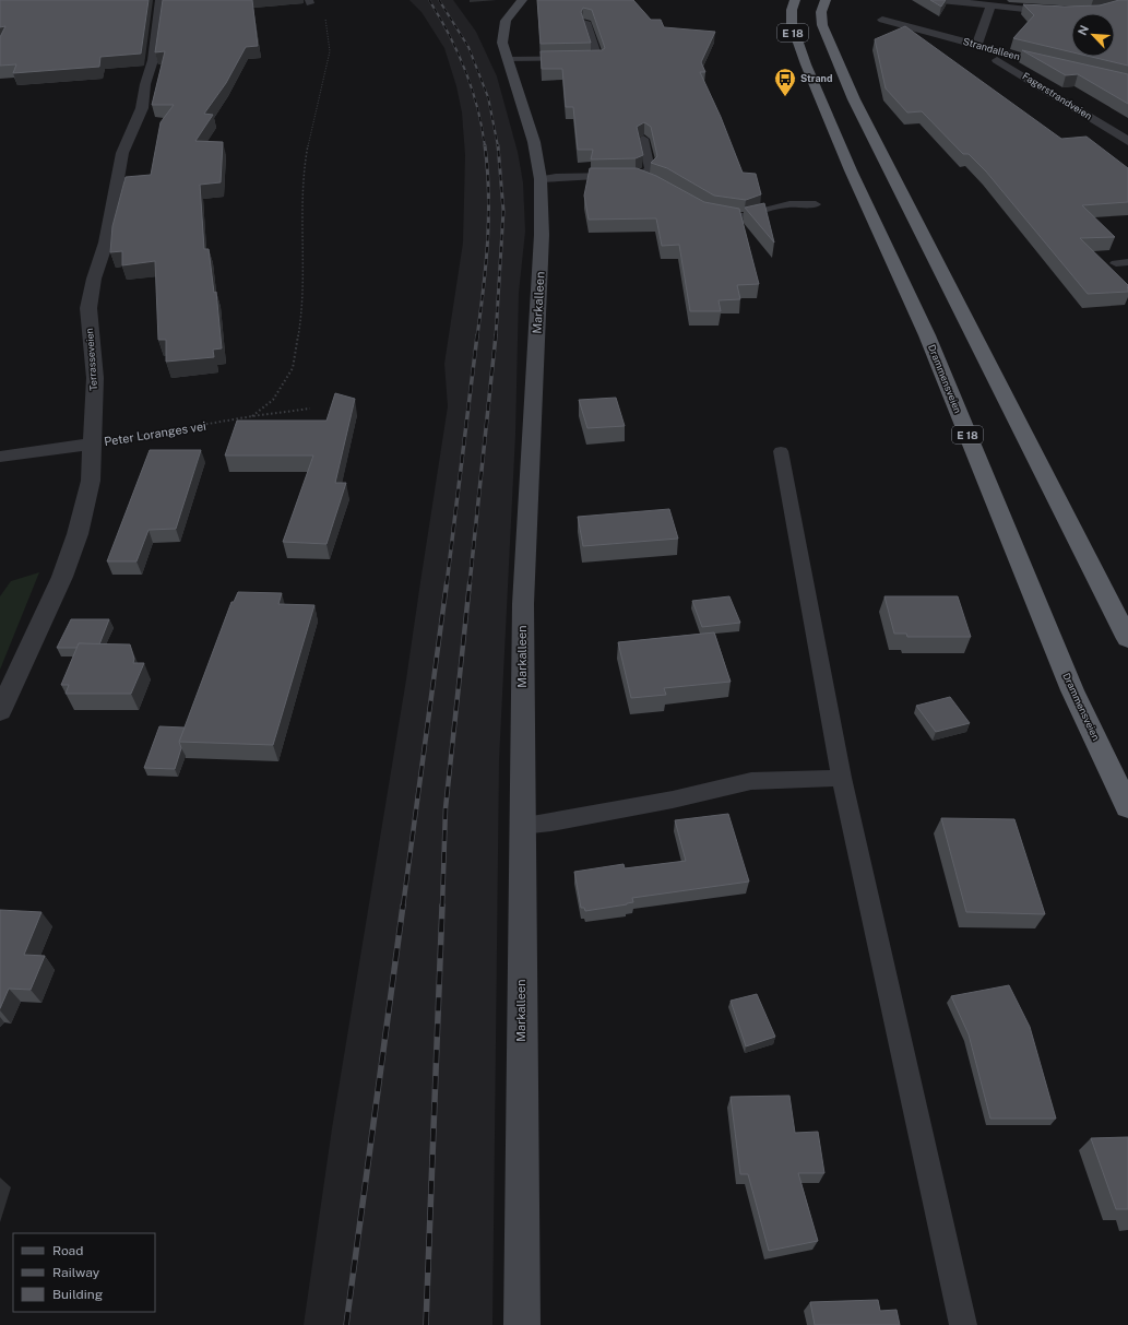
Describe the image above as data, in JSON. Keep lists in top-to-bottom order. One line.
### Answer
{"streets":{"highway":["E 18","Drammensveien"],"main road":["Markalleen"],"street":["Strandalleen","Fagerstrandveien","Terrasseveien","Peter Loranges vei"]},"crossings":[["Strandalleen","Fagerstrandveien"],["Terrasseveien","Peter Loranges vei"]],"places":{"bus stop":["Strand"]},"legend":["Road","Railway","Building"],"north":"top left"}
